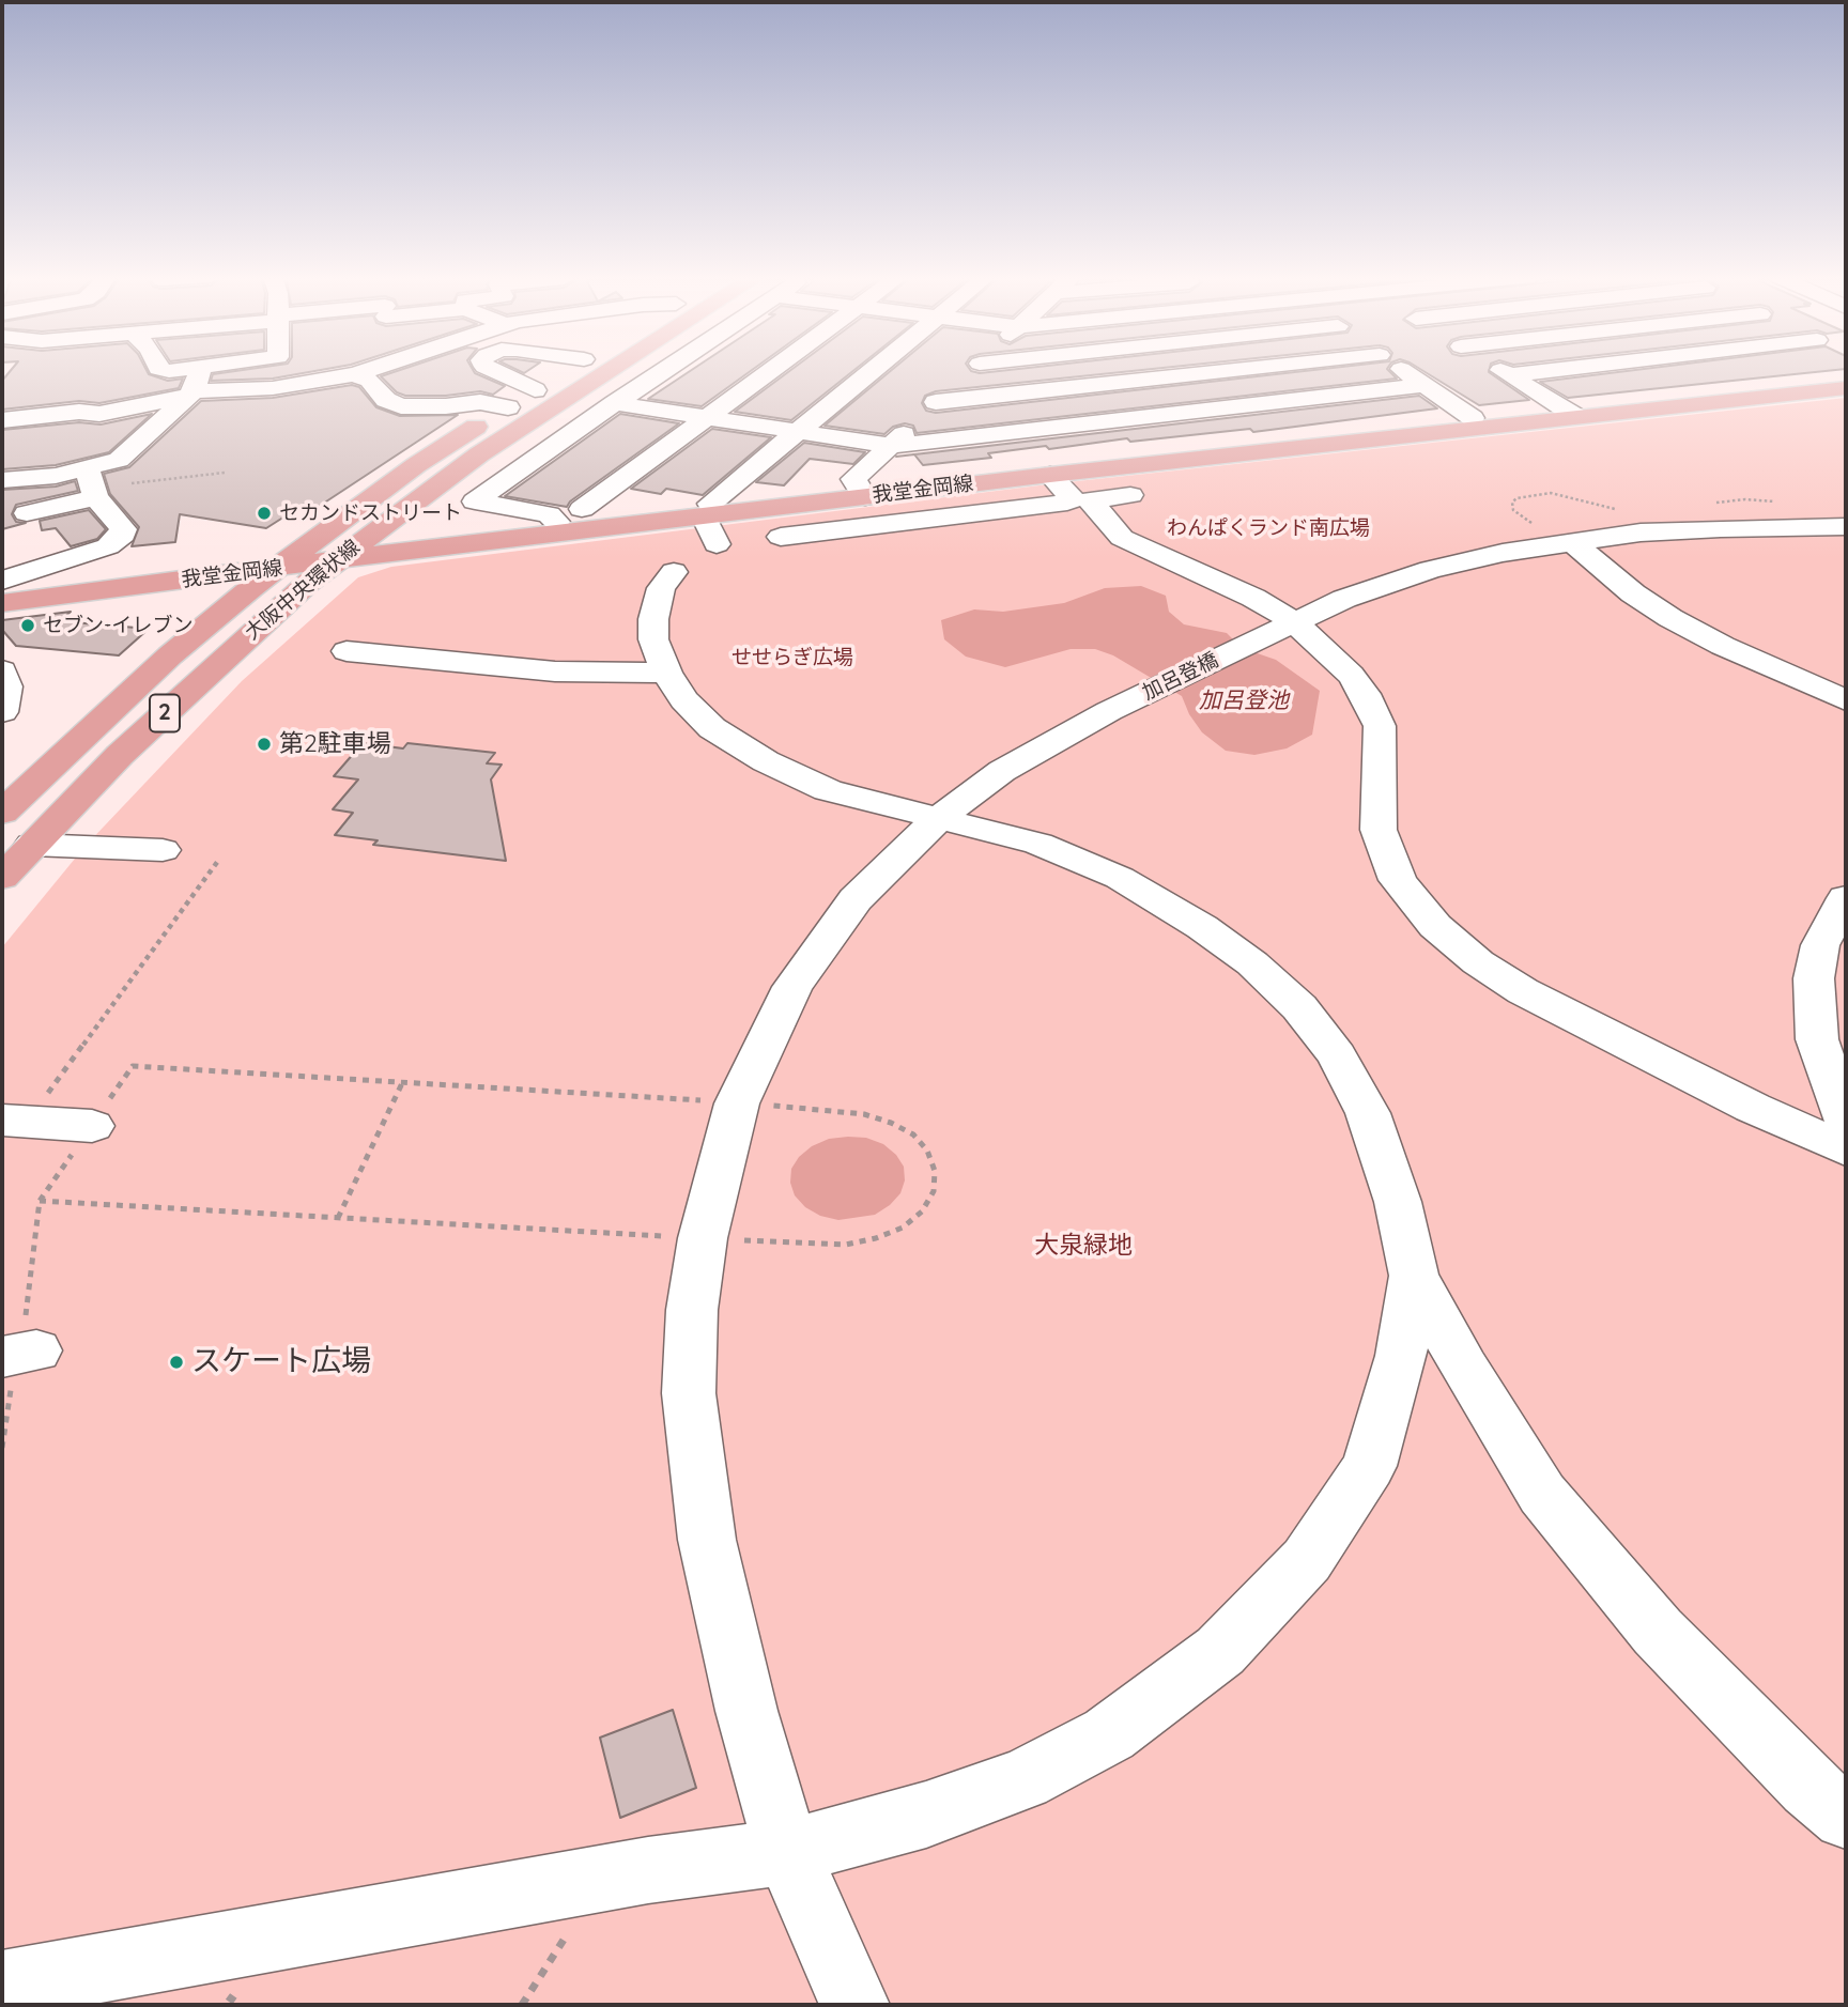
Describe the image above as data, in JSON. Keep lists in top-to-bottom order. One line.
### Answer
{"streets":{"main road":["我堂金岡線","大阪中央環状線","2"],"street":["加呂登橋"]},"crossings":[["我堂金岡線","大阪中央環状線"]],"water":["加呂登池"],"parks":["わんぱくランド南広場","せせらぎ広場","大泉緑地"],"places":["セカンドストリート","セブン-イレブン","第2駐車場","スケート広場"]}
